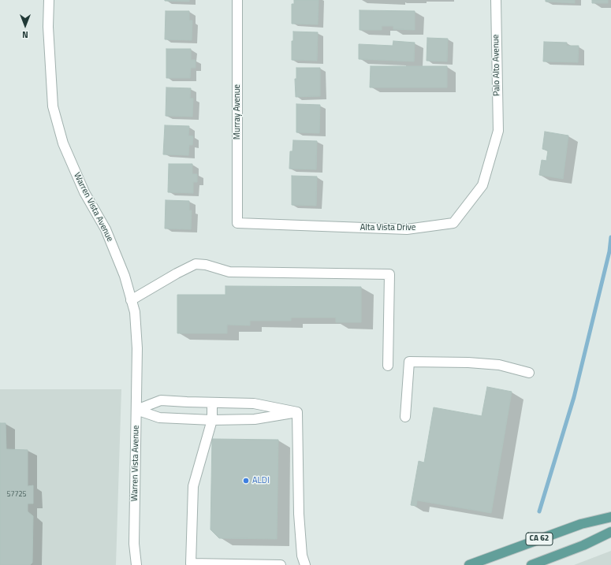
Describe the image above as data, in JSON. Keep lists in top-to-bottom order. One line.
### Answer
{"streets":{"main road":["CA 62"],"street":["Palo Alto Avenue","Murray Avenue","Warren Vista Avenue","Alta Vista Drive"]},"crossings":[["Palo Alto Avenue","Alta Vista Drive"],["Murray Avenue","Alta Vista Drive"]],"places":["ALDI"],"house_numbers":["57725"],"north":"bottom"}
